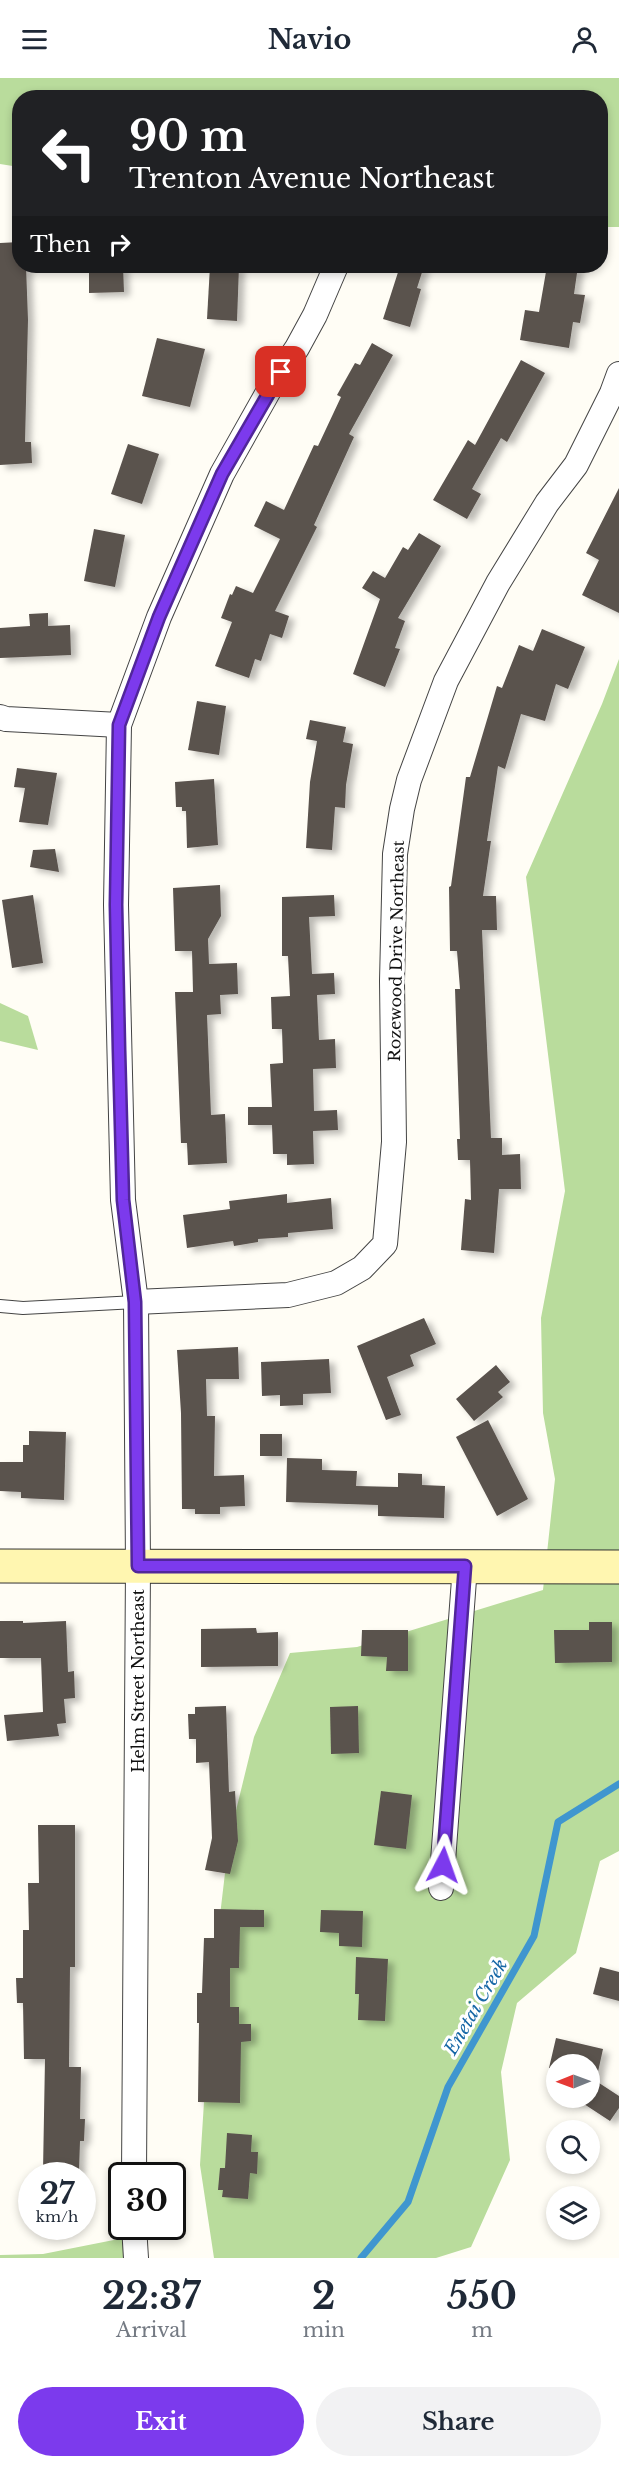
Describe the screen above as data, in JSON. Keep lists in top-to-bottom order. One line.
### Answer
{"streets":{"street":["Rozewood Drive Northeast","Helm Street Northeast"]},"crossings":[["Rozewood Drive Northeast","Helm Street Northeast"]],"water":["Enetai Creek"],"north":"left","page":{"header":"Navio","turn":["90 m","Trenton Avenue Northeast"],"then":"Then","speed":"27 km/h","limit":"30","eta":["22:37","Arrival","2","min","550","m"],"buttons":["Exit","Share"]}}
